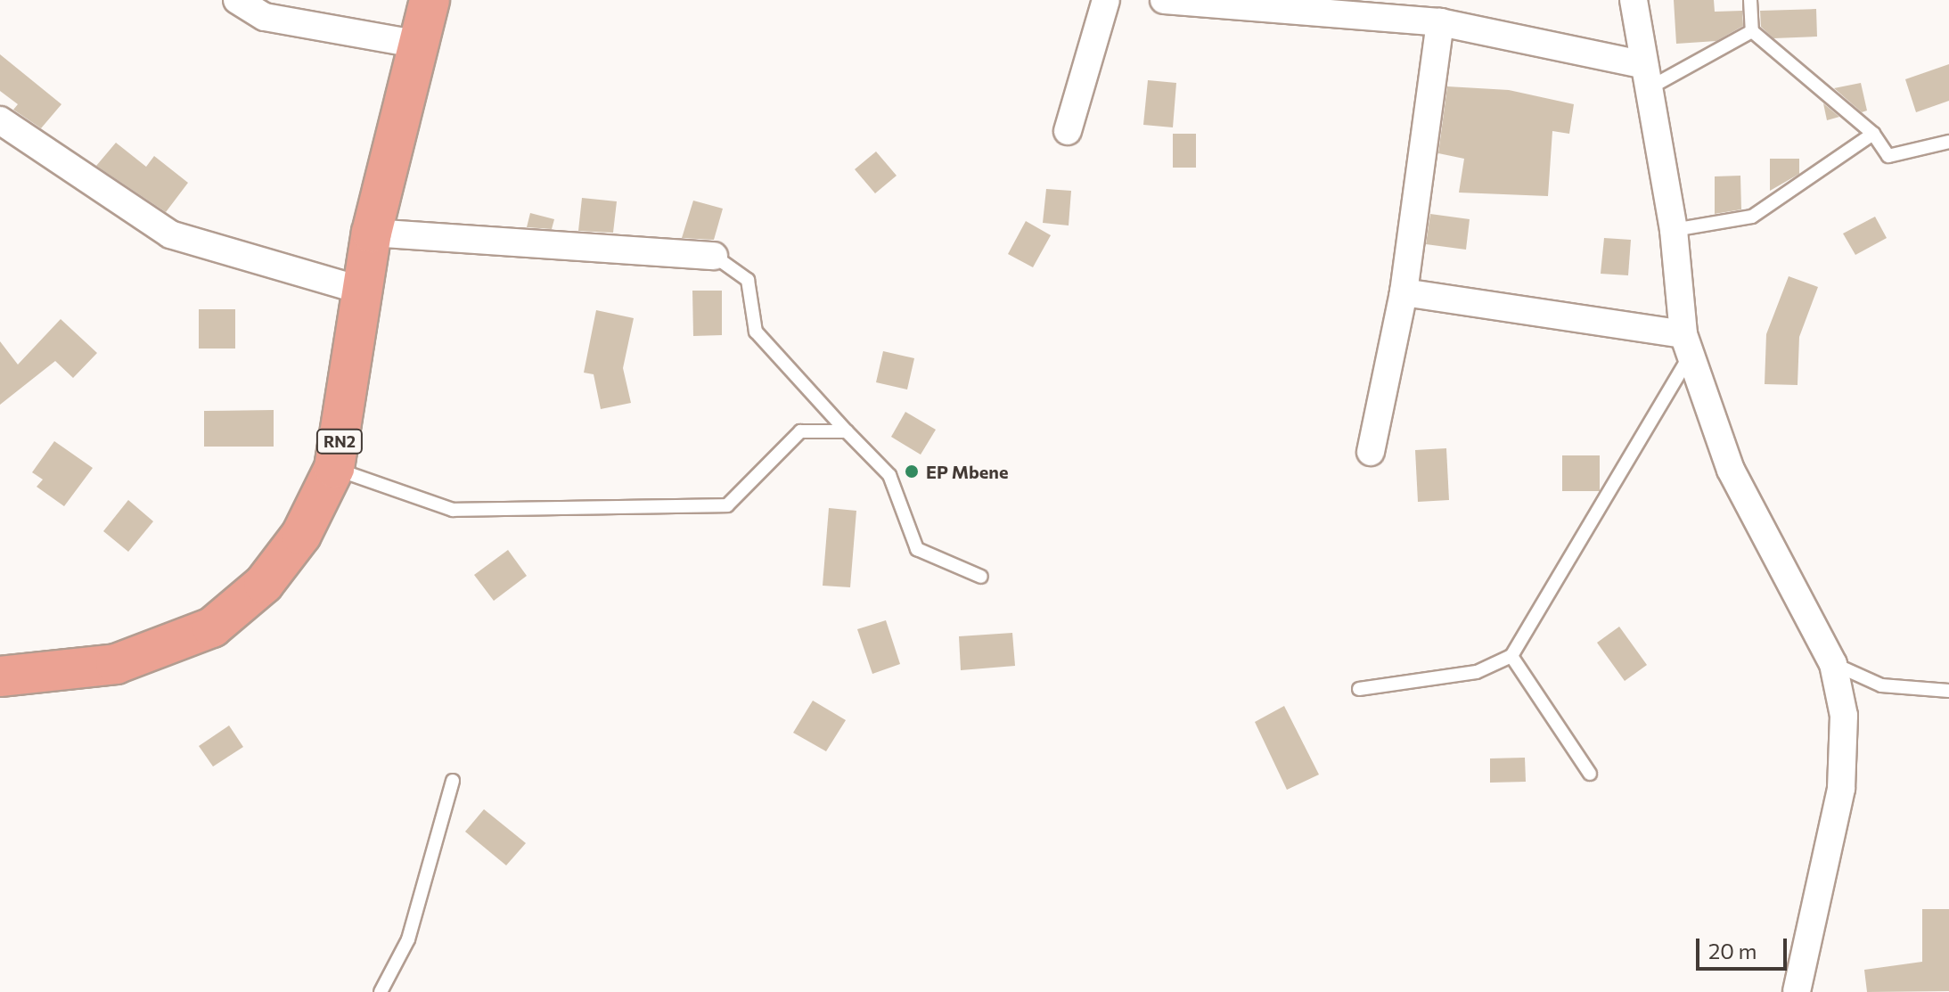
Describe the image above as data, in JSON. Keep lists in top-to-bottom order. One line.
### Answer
{"streets":{"highway":["RN2"]},"places":["EP Mbene"],"scale_bar":"20 m"}
